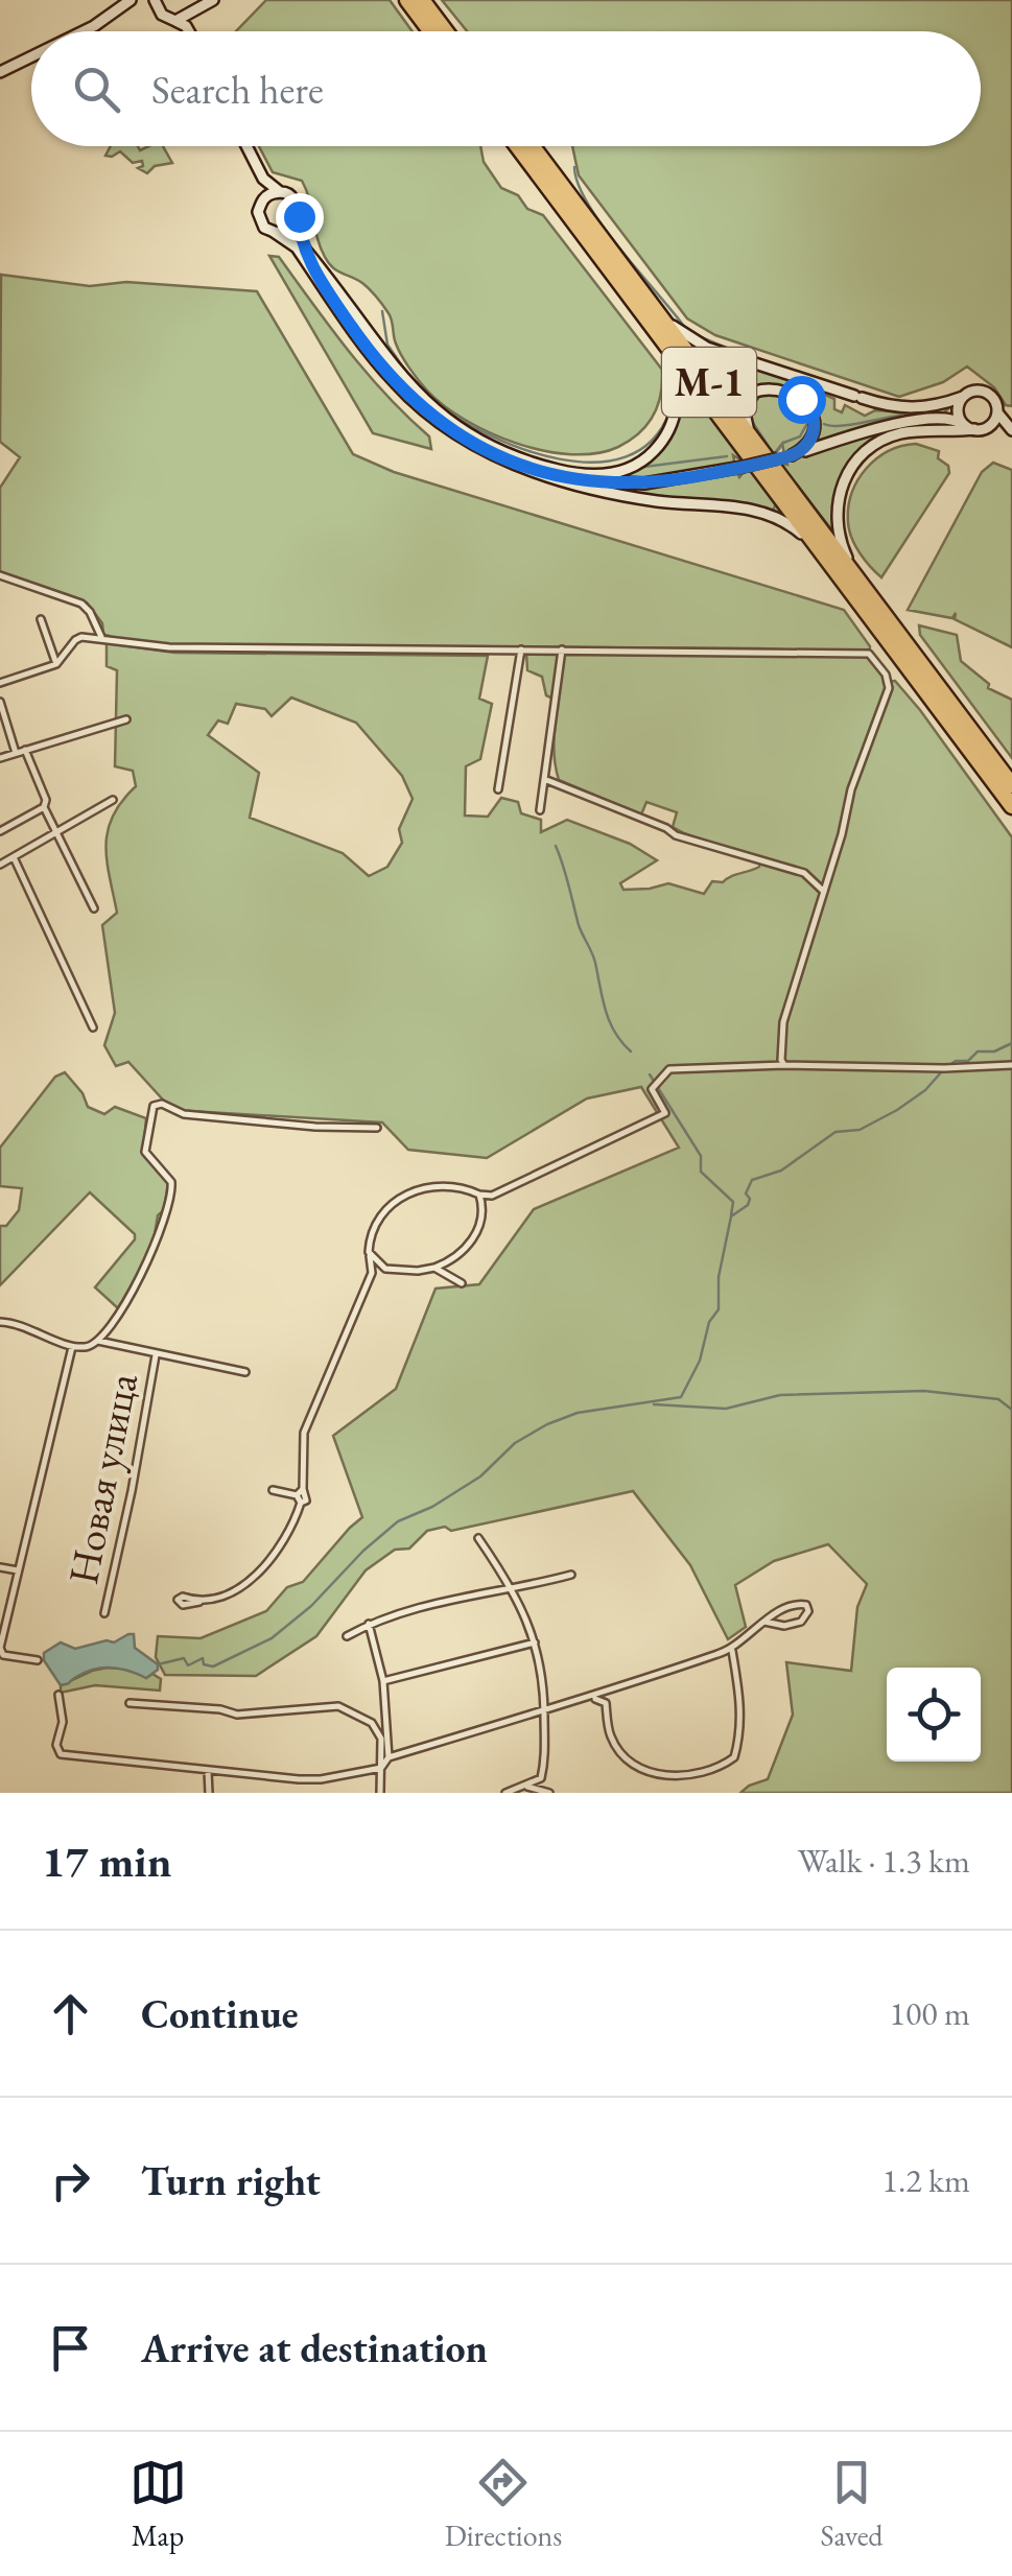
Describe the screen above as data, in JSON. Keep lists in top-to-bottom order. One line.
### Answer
{"streets":{"highway":["М-1"],"street":["Новая улица"]},"page":{"search":"Search here","heading":["17 min","Walk · 1.3 km"],"list":[["Continue","100 m"],["Turn right","1.2 km"],"Arrive at destination"],"nav":["Map","Directions","Saved"]}}
